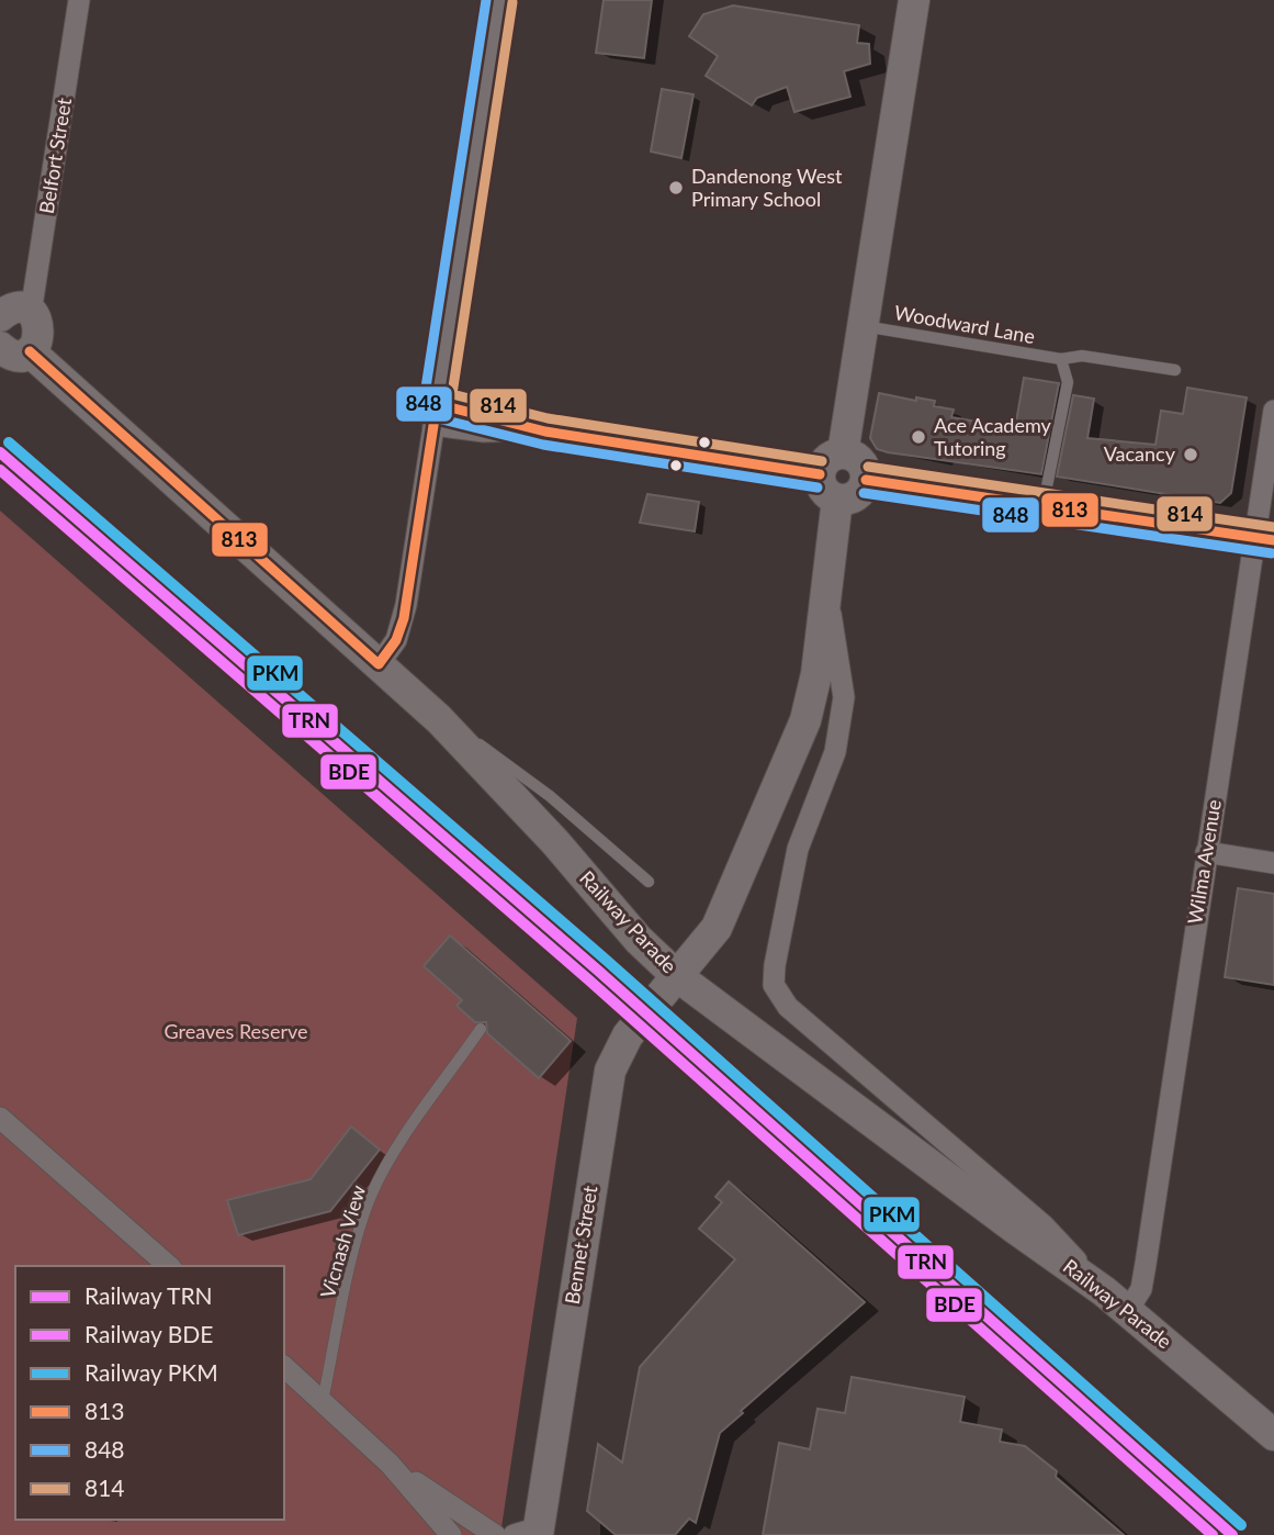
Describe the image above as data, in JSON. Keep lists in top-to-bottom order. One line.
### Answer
{"streets":{"main road":["Railway Parade","Bennet Street"],"street":["Belfort Street","Wilma Avenue"],"lane":["Woodward Lane","Vicnash View"]},"crossings":[["Wilma Avenue","Railway Parade"],["Railway Parade","Bennet Street"]],"parks":["Greaves Reserve"],"places":["Dandenong West Primary School","Ace Academy Tutoring","Vacancy"],"lines":["transit line 848","transit line 814","transit line 813","rail line PKM","rail line TRN","rail line BDE"],"legend":["Railway TRN","Railway BDE","Railway PKM","813","848","814"]}
